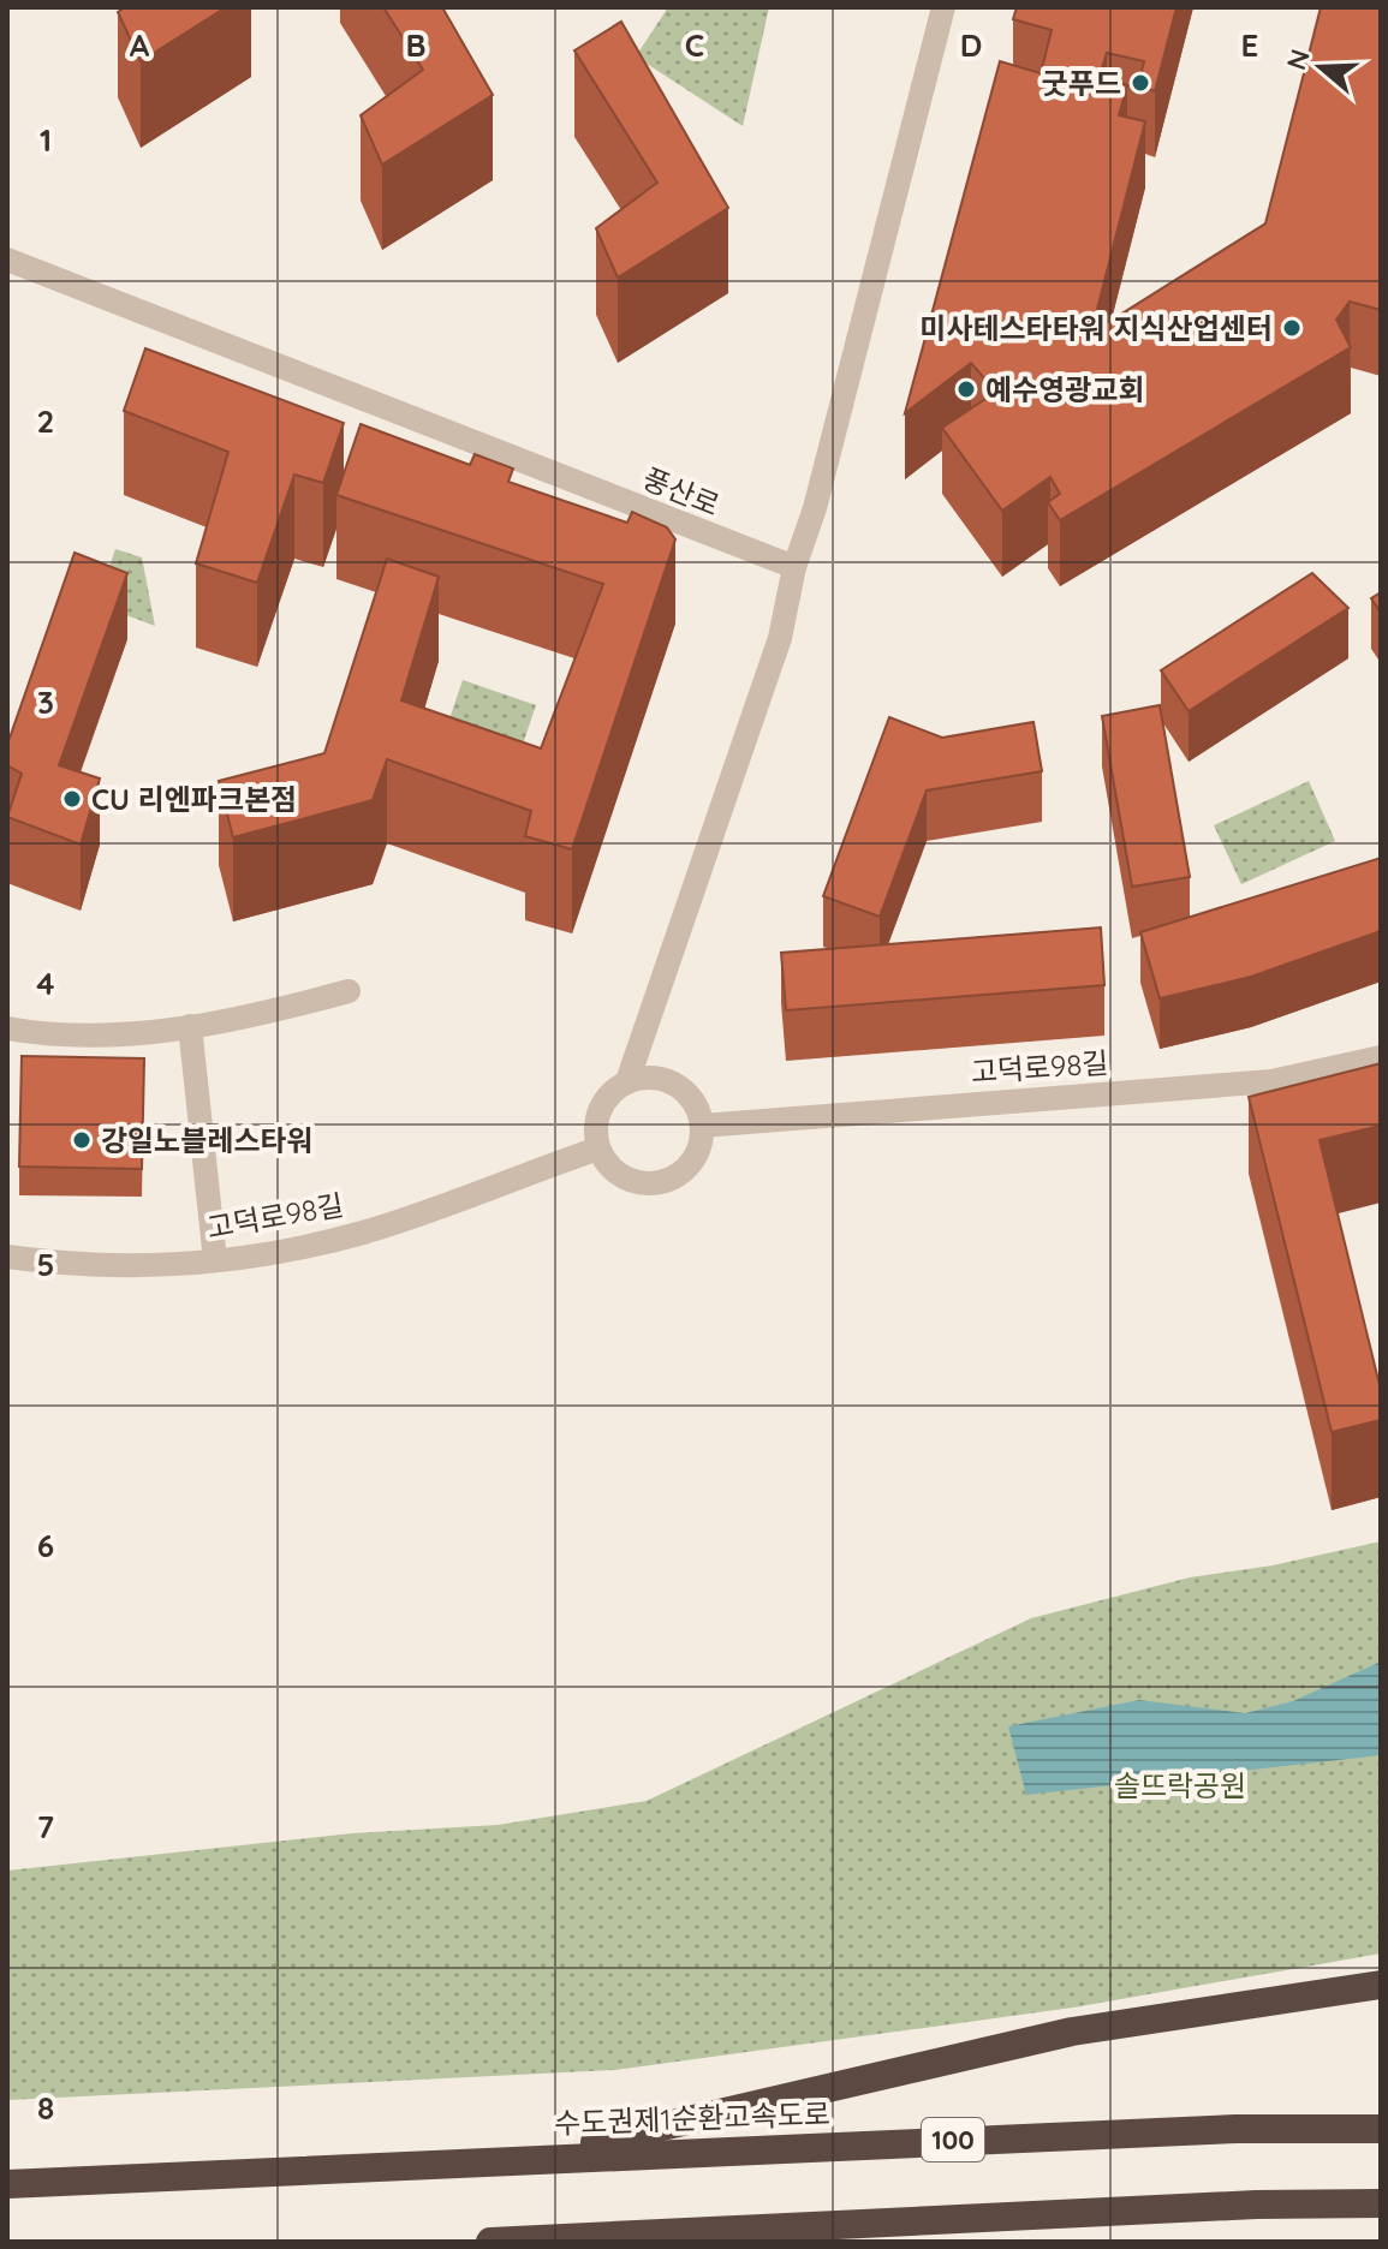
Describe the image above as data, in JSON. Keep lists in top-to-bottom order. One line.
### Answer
{"streets":{"highway":["수도권제1순환고속도로","100"],"street":["풍산로","고덕로98길"]},"parks":["솔뜨락공원"],"places":["굿푸드","미사테스타타워 지식산업센터","예수영광교회","CU 리엔파크본점","강일노블레스타워"],"north":"left","grid":{"columns":["A","B","C","D","E"],"rows":["1","2","3","4","5","6","7","8"]}}
